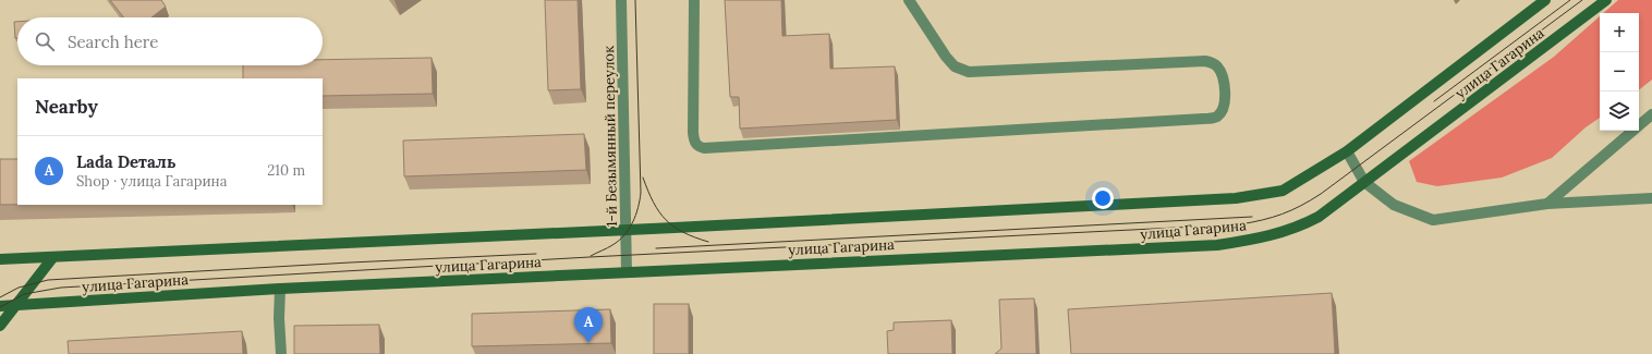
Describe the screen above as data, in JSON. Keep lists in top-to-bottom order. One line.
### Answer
{"streets":{"main road":["улица Гагарина"],"street":["1-й Безымянный переулок"]},"crossings":[["улица Гагарина","1-й Безымянный переулок"]],"page":{"map_buttons":["+","−"],"search":"Search here","heading":"Nearby","list":[{"mark":"A","name":"Lada Dеталь","note":"Shop · улица Гагарина","value":"210 m"}],"pins":"A"}}
